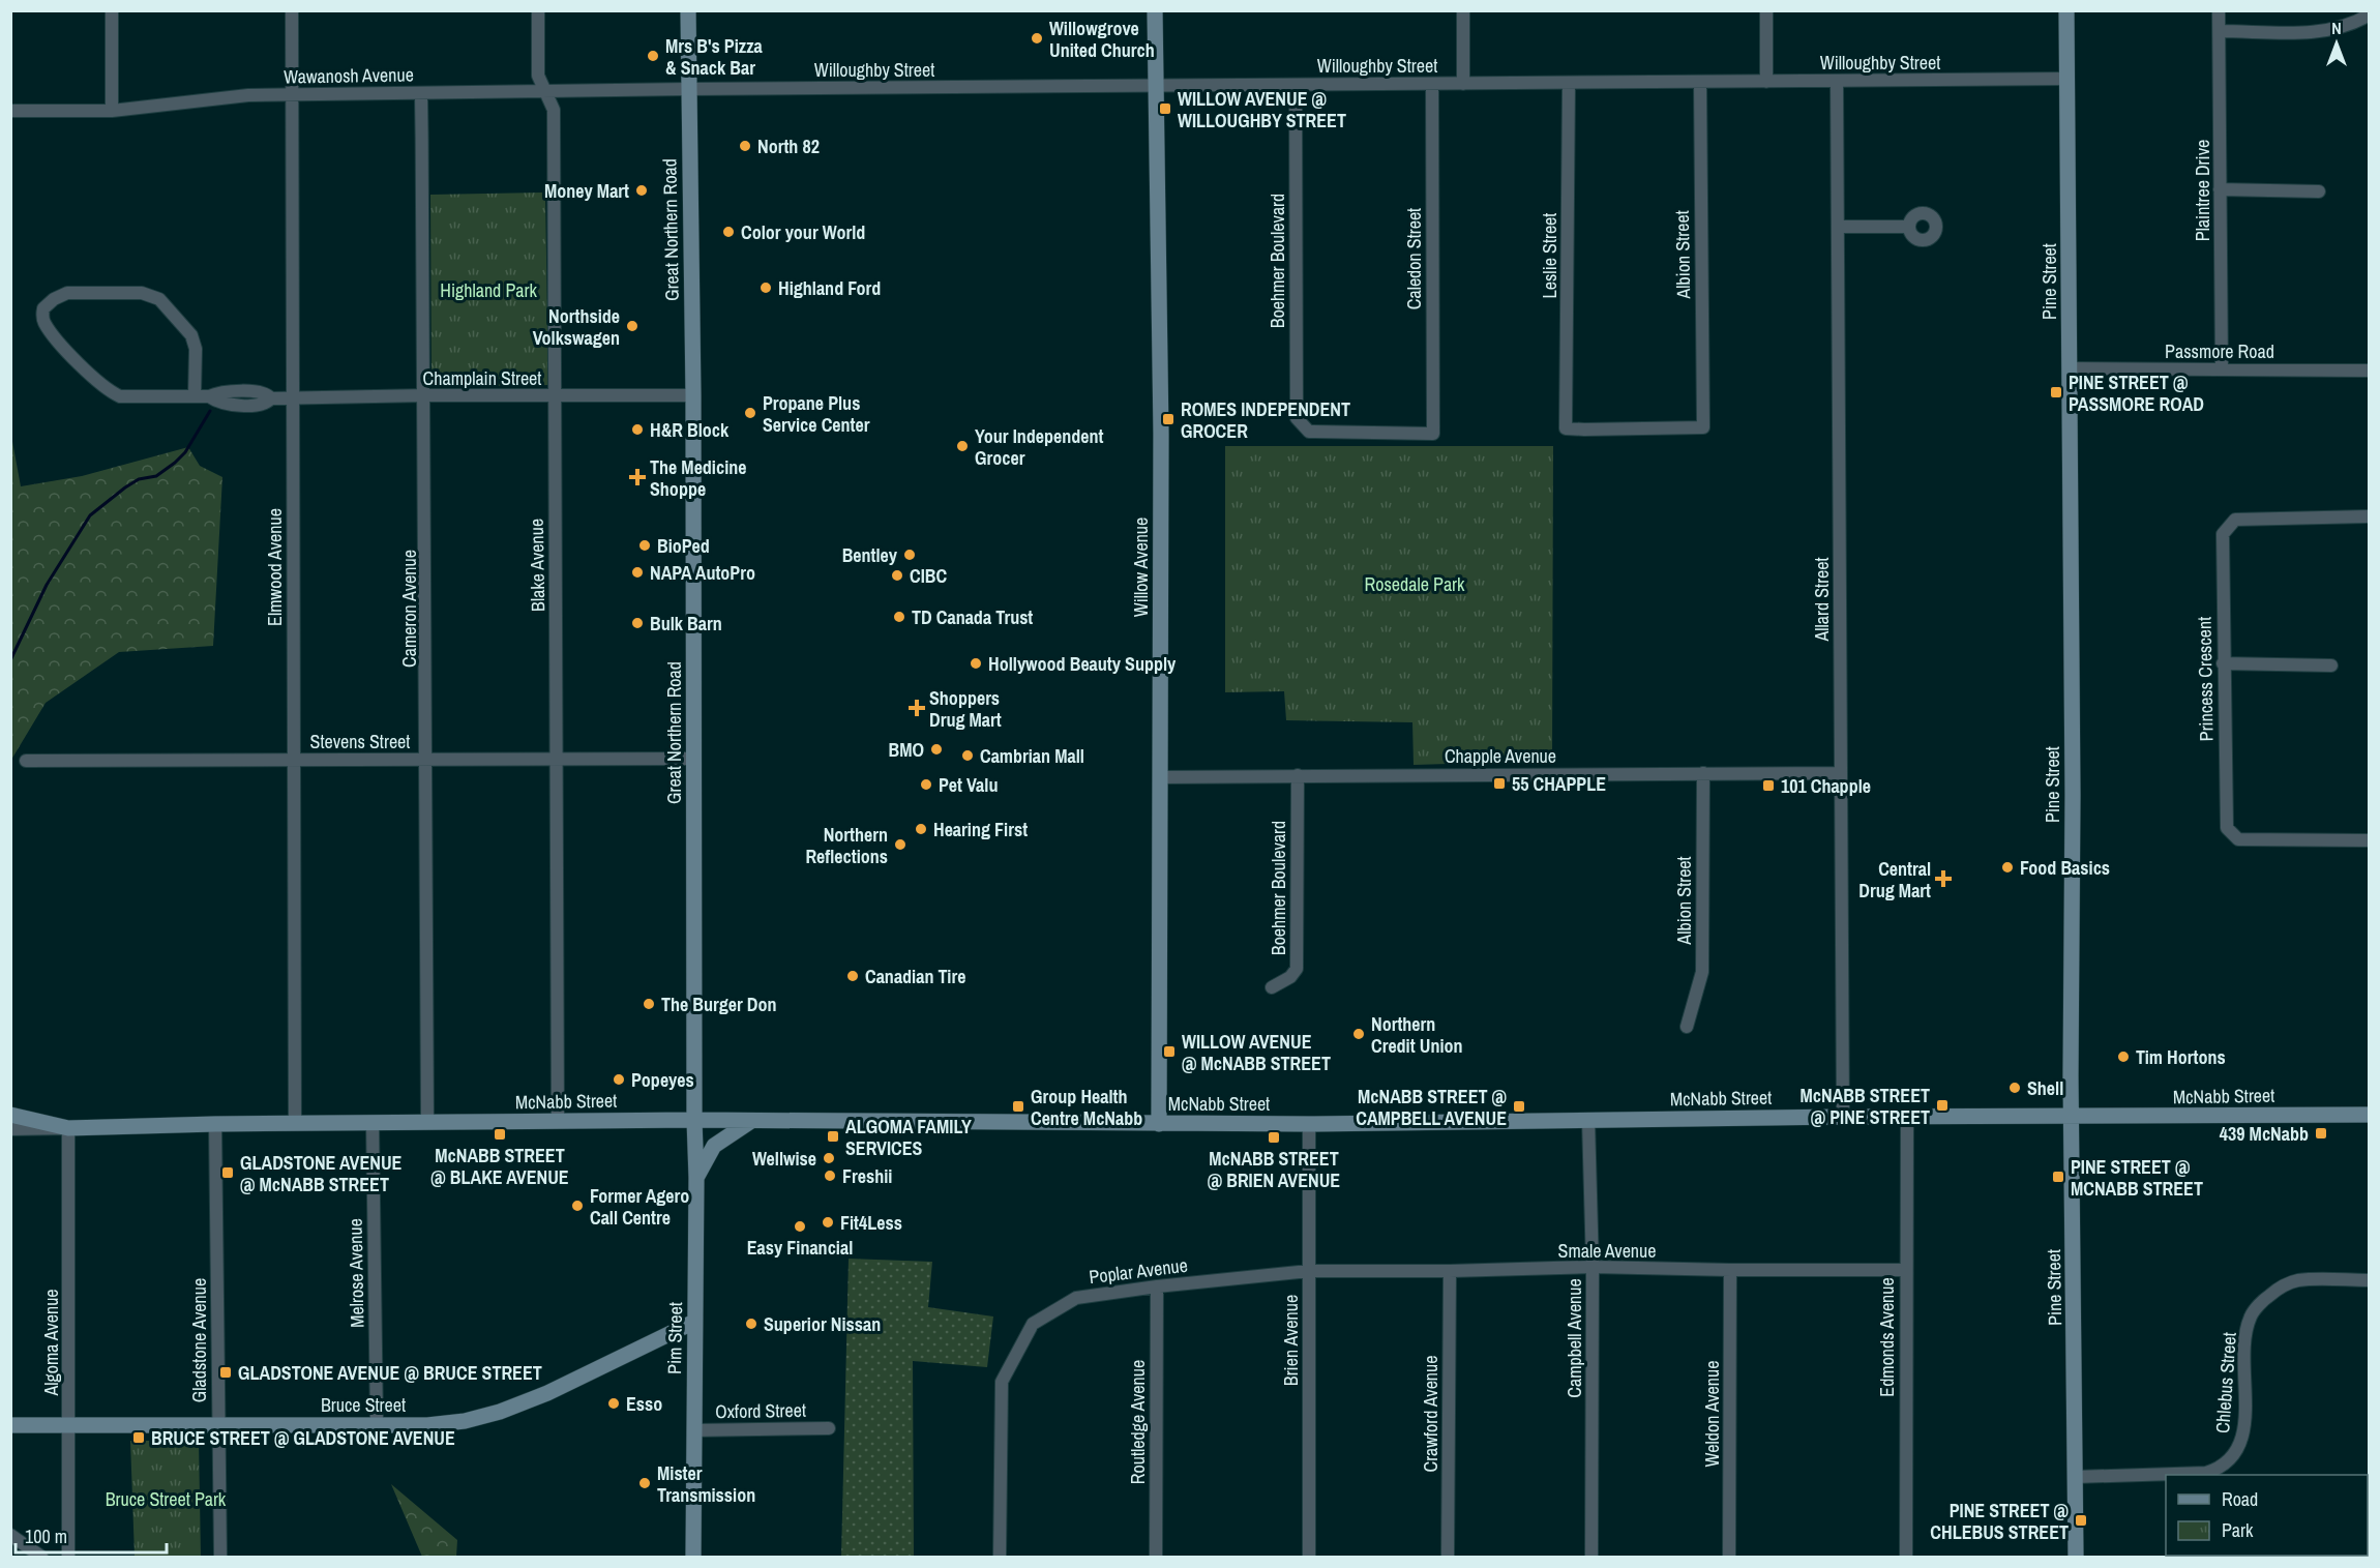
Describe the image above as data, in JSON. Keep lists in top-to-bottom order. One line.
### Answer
{"streets":{"main road":["Great Northern Road","Pine Street","Willow Avenue","McNabb Street","Pim Street","Bruce Street"],"street":["Willoughby Street","Wawanosh Avenue","Plaintree Drive","Albion Street","Leslie Street","Caledon Street","Boehmer Boulevard","Passmore Road","Champlain Street","Blake Avenue","Elmwood Avenue","Allard Street","Cameron Avenue","Princess Crescent","Stevens Street","Chapple Avenue","Smale Avenue","Poplar Avenue","Melrose Avenue","Edmonds Avenue","Campbell Avenue","Gladstone Avenue","Brien Avenue","Algoma Avenue","Chlebus Street","Oxford Street","Crawford Avenue","Weldon Avenue","Routledge Avenue"]},"crossings":[["Willoughby Street","Wawanosh Avenue"],["Willoughby Street","Great Northern Road"],["Willoughby Street","Albion Street"],["Willoughby Street","Leslie Street"],["Willoughby Street","Caledon Street"],["Willoughby Street","Boehmer Boulevard"],["Willoughby Street","Pine Street"],["Willoughby Street","Willow Avenue"],["Willoughby Street","Allard Street"],["Wawanosh Avenue","Great Northern Road"],["Wawanosh Avenue","Blake Avenue"],["Wawanosh Avenue","Elmwood Avenue"],["Wawanosh Avenue","Cameron Avenue"],["Plaintree Drive","Passmore Road"],["Great Northern Road","Champlain Street"],["Great Northern Road","Stevens Street"],["Great Northern Road","McNabb Street"],["Great Northern Road","Pim Street"],["Albion Street","Leslie Street"],["Albion Street","Chapple Avenue"],["Caledon Street","Boehmer Boulevard"],["Boehmer Boulevard","Chapple Avenue"],["Pine Street","Passmore Road"],["Pine Street","McNabb Street"],["Pine Street","Chlebus Street"],["Champlain Street","Blake Avenue"],["Champlain Street","Elmwood Avenue"],["Champlain Street","Cameron Avenue"],["Blake Avenue","Stevens Street"],["Blake Avenue","McNabb Street"],["Elmwood Avenue","Stevens Street"],["Elmwood Avenue","McNabb Street"],["Willow Avenue","Chapple Avenue"],["Willow Avenue","McNabb Street"],["Allard Street","Chapple Avenue"],["Allard Street","McNabb Street"],["Cameron Avenue","Stevens Street"],["Cameron Avenue","McNabb Street"],["McNabb Street","Melrose Avenue"],["McNabb Street","Edmonds Avenue"],["McNabb Street","Pim Street"],["McNabb Street","Campbell Avenue"],["McNabb Street","Gladstone Avenue"],["McNabb Street","Brien Avenue"],["McNabb Street","Algoma Avenue"],["Smale Avenue","Poplar Avenue"],["Smale Avenue","Edmonds Avenue"],["Smale Avenue","Campbell Avenue"],["Smale Avenue","Brien Avenue"],["Smale Avenue","Crawford Avenue"],["Smale Avenue","Weldon Avenue"],["Poplar Avenue","Brien Avenue"],["Poplar Avenue","Routledge Avenue"],["Melrose Avenue","Bruce Street"],["Pim Street","Bruce Street"],["Pim Street","Oxford Street"],["Gladstone Avenue","Bruce Street"],["Algoma Avenue","Bruce Street"]],"parks":["Highland Park","Rosedale Park","Bruce Street Park"],"places":{"other":["Willowgrove United Church","Mrs B's Pizza & Snack Bar","North 82","Money Mart","Color your World","Highland Ford","Northside Volkswagen","Propane Plus Service Center","H&R Block","Your Independent Grocer","BioPed","Bentley","NAPA AutoPro","CIBC","TD Canada Trust","Bulk Barn","Hollywood Beauty Supply","BMO","Cambrian Mall","Pet Valu","Hearing First","Northern Reflections","Food Basics","Canadian Tire","The Burger Don","Northern Credit Union","Tim Hortons","Popeyes","Shell","Wellwise","Freshii","Former Agero Call Centre","Fit4Less","Easy Financial","Superior Nissan","Esso","Mister Transmission"],"transit":["WILLOW AVENUE @ WILLOUGHBY STREET","PINE STREET @ PASSMORE ROAD","ROMES INDEPENDENT GROCER","55 CHAPPLE","101 Chapple","WILLOW AVENUE @ McNABB STREET","McNABB STREET @ PINE STREET","Group Health Centre McNabb","McNABB STREET @ CAMPBELL AVENUE","439 McNabb","McNABB STREET @ BLAKE AVENUE","ALGOMA FAMILY SERVICES","McNABB STREET @ BRIEN AVENUE","GLADSTONE AVENUE @ McNABB STREET","PINE STREET @ MCNABB STREET","GLADSTONE AVENUE @ BRUCE STREET","BRUCE STREET @ GLADSTONE AVENUE","PINE STREET @ CHLEBUS STREET"],"health":["The Medicine Shoppe","Shoppers Drug Mart","Central Drug Mart"]},"legend":["Road","Park"],"scale_bar":"100 m","north":"top"}
